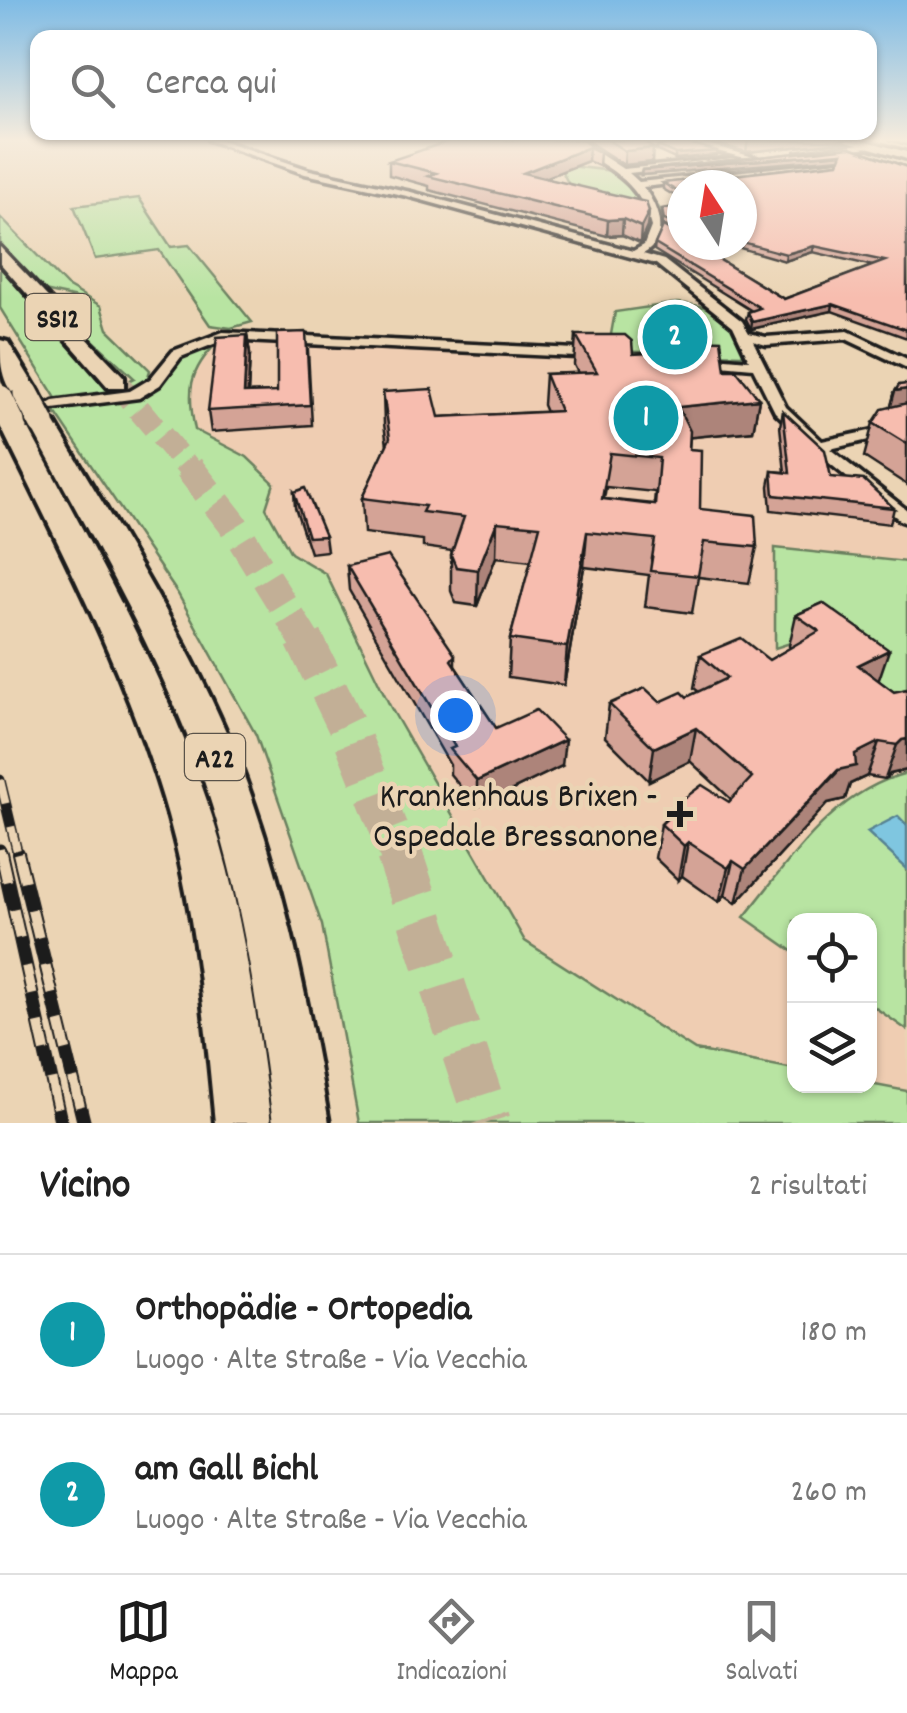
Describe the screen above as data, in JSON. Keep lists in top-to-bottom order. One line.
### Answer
{"streets":{"highway":["A22"],"main road":["SS12"]},"places":{"health":["Krankenhaus Brixen - Ospedale Bressanone"]},"north":"top","page":{"search":"Cerca qui","pins":["2","1"],"heading":["Vicino","2 risultati"],"list":[{"mark":"1","name":"Orthopädie - Ortopedia","note":"Luogo · Alte Straße - Via Vecchia","value":"180 m"},{"mark":"2","name":"am Gall Bichl","note":"Luogo · Alte Straße - Via Vecchia","value":"260 m"}],"nav":["Mappa","Indicazioni","Salvati"]}}
